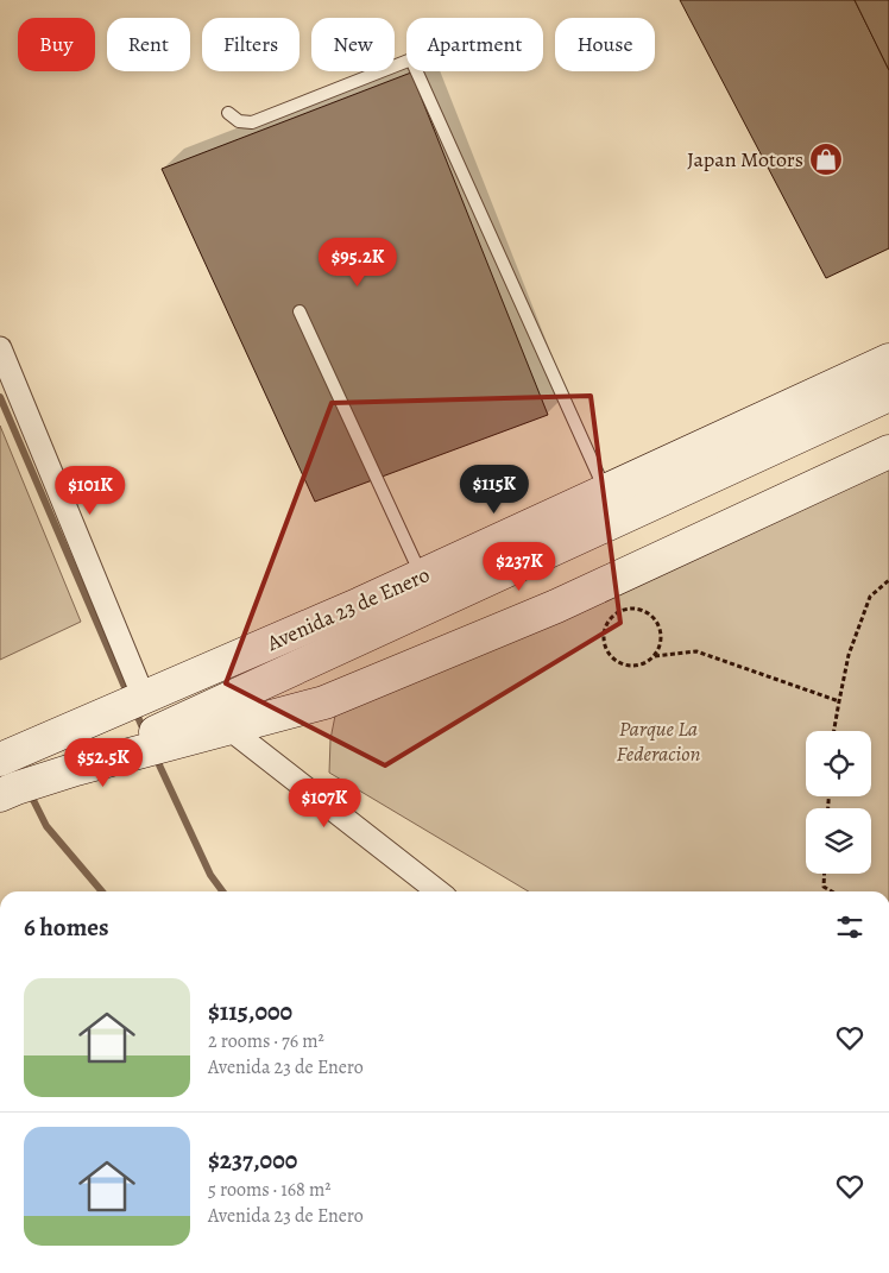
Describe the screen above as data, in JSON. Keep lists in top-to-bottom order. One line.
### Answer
{"streets":{"main road":["Avenida 23 de Enero"]},"parks":["Parque La Federacion"],"places":{"shop":["Japan Motors"]},"page":{"chip":["Buy","Rent","Filters","New","Apartment","House"],"price":["$95.2K","$115K","$101K","$237K","$52.5K","$107K"],"heading":"6 homes","list":[{"name":"$115,000","note":"2 rooms · 76 m² · Avenida 23 de Enero"},{"name":"$237,000","note":"5 rooms · 168 m² · Avenida 23 de Enero"}]}}
